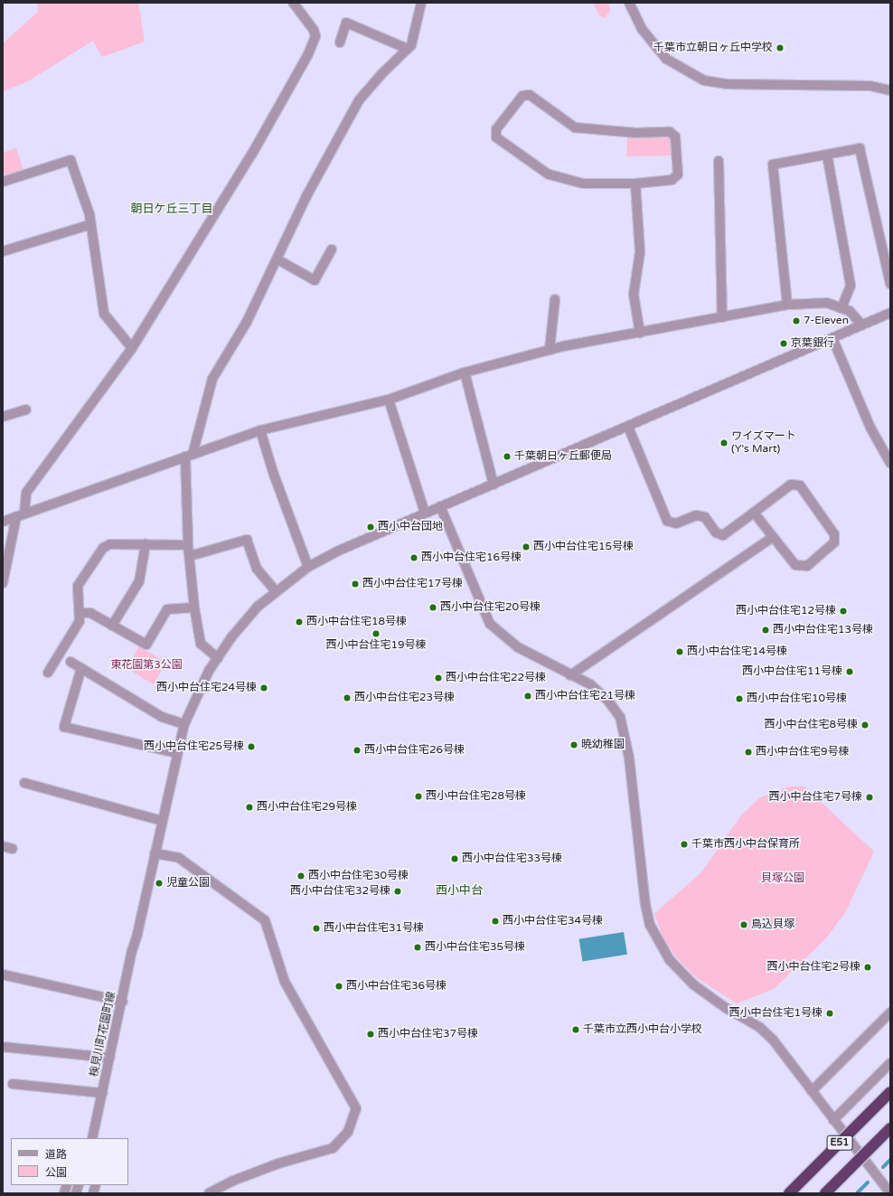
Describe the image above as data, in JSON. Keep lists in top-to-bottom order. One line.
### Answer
{"streets":{"highway":["E51"],"street":["検見川町花園町線"]},"districts":["朝日ケ丘三丁目","西小中台"],"parks":["東花園第3公園","貝塚公園"],"places":["千葉市立朝日ヶ丘中学校","7-Eleven","京葉銀行","ワイズマート (Y's Mart)","千葉朝日ヶ丘郵便局","西小中台団地","西小中台住宅15号棟","西小中台住宅16号棟","西小中台住宅17号棟","西小中台住宅20号棟","西小中台住宅12号棟","西小中台住宅18号棟","西小中台住宅13号棟","西小中台住宅19号棟","西小中台住宅14号棟","西小中台住宅11号棟","西小中台住宅22号棟","西小中台住宅24号棟","西小中台住宅21号棟","西小中台住宅23号棟","西小中台住宅10号棟","西小中台住宅8号棟","暁幼稚園","西小中台住宅25号棟","西小中台住宅26号棟","西小中台住宅9号棟","西小中台住宅28号棟","西小中台住宅7号棟","西小中台住宅29号棟","千葉市西小中台保育所","西小中台住宅33号棟","西小中台住宅30号棟","児童公園","西小中台住宅32号棟","西小中台住宅34号棟","鳥込貝塚","西小中台住宅31号棟","西小中台住宅35号棟","西小中台住宅2号棟","西小中台住宅36号棟","西小中台住宅1号棟","千葉市立西小中台小学校","西小中台住宅37号棟"],"legend":["道路","公園"]}
